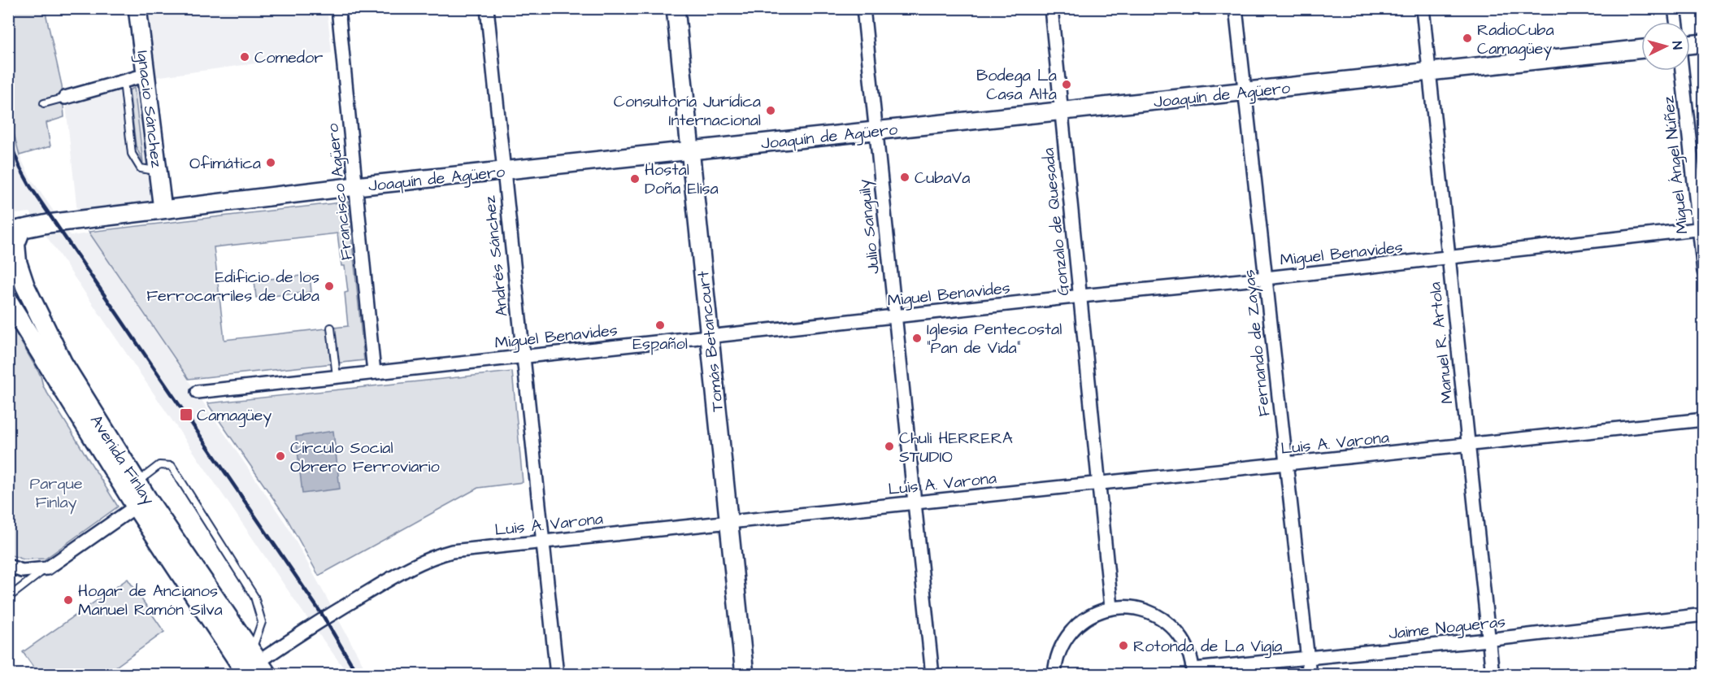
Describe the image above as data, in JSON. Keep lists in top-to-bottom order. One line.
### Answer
{"streets":{"main road":["Avenida Finlay"],"street":["Joaquín de Agüero","Ignacio Sánchez","Miguel Ángel Núñez","Francisco Agüero","Gonzalo de Quesada","Julio Sanguily","Miguel Benavides","Andrés Sánchez","Tomás Betancourt","Fernando de Zayas","Manuel R. Artola","Luis A. Varona","Jaime Nogueras"]},"crossings":[["Joaquín de Agüero","Ignacio Sánchez"],["Joaquín de Agüero","Francisco Agüero"],["Joaquín de Agüero","Gonzalo de Quesada"],["Joaquín de Agüero","Julio Sanguily"],["Joaquín de Agüero","Andrés Sánchez"],["Joaquín de Agüero","Tomás Betancourt"],["Joaquín de Agüero","Fernando de Zayas"],["Joaquín de Agüero","Manuel R. Artola"],["Joaquín de Agüero","Avenida Finlay"],["Miguel Ángel Núñez","Miguel Benavides"],["Francisco Agüero","Miguel Benavides"],["Gonzalo de Quesada","Miguel Benavides"],["Gonzalo de Quesada","Luis A. Varona"],["Julio Sanguily","Miguel Benavides"],["Julio Sanguily","Luis A. Varona"],["Miguel Benavides","Andrés Sánchez"],["Miguel Benavides","Tomás Betancourt"],["Miguel Benavides","Fernando de Zayas"],["Miguel Benavides","Manuel R. Artola"],["Andrés Sánchez","Luis A. Varona"],["Tomás Betancourt","Luis A. Varona"],["Fernando de Zayas","Luis A. Varona"],["Fernando de Zayas","Jaime Nogueras"],["Manuel R. Artola","Luis A. Varona"],["Manuel R. Artola","Jaime Nogueras"],["Luis A. Varona","Avenida Finlay"]],"parks":["Parque Finlay"],"places":{"other":["RadioCuba Camagüey","Comedor","Bodega La Casa Alta","Consultoría Jurídica Internacional","Ofimática","CubaVa","Hostal Doña Elisa","Edificio de los Ferrocarriles de Cuba","Español","Iglesia Pentecostal \"Pan de Vida\"","Chuli HERRERA STUDIO","Círculo Social Obrero Ferroviario","Hogar de Ancianos Manuel Ramón Silva","Rotonda de La Vigía"],"transit":["Camagüey"]},"north":"right"}
